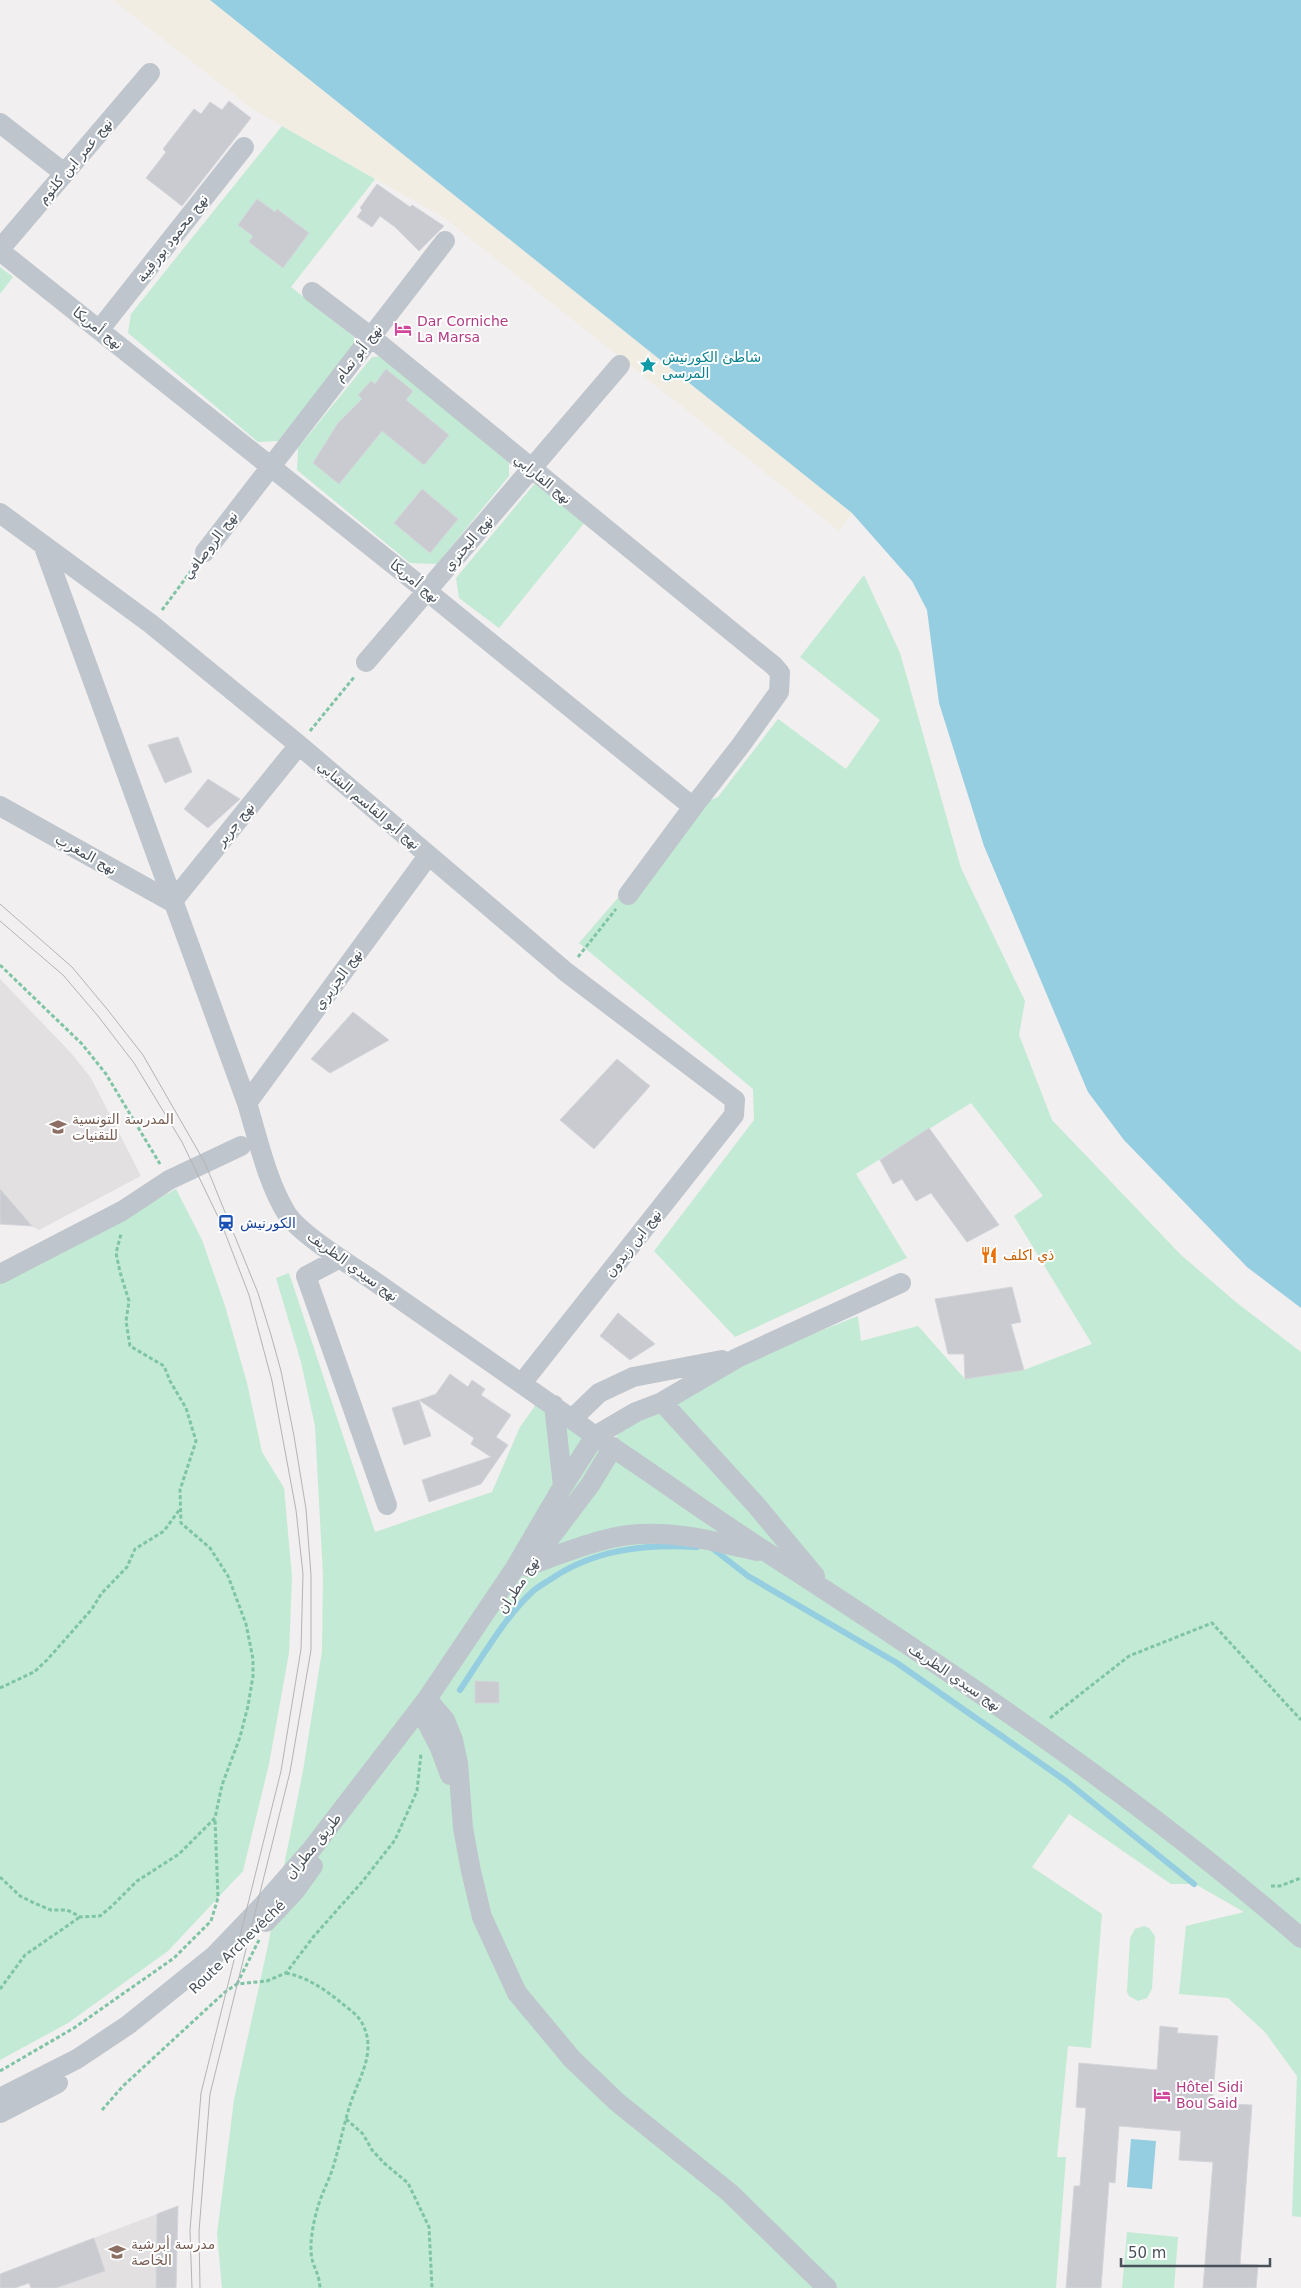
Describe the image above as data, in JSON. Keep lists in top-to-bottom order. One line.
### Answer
{"streets":{"street":["نهج عمر ابن كلثوم","نهج محمود بورقيبة","نهج أمريكا","نهج أبو تمام","نهج الفارابي","نهج البحتري","نهج الروصافي","نهج أبو القاسم الشابي","نهج جرير","نهج المغرب","نهج الجزيري","نهج ابن زيدون","نهج سيدي الظريف","نهج مطران","طريق مطران"]},"crossings":[["نهج عمر ابن كلثوم","نهج أمريكا"],["نهج محمود بورقيبة","نهج أمريكا"],["نهج أمريكا","نهج أبو تمام"],["نهج أمريكا","نهج الفارابي"],["نهج أمريكا","نهج البحتري"],["نهج أمريكا","نهج الروصافي"],["نهج أبو تمام","نهج الفارابي"],["نهج أبو تمام","نهج الروصافي"],["نهج الفارابي","نهج البحتري"],["نهج الروصافي","نهج أبو القاسم الشابي"],["نهج أبو القاسم الشابي","نهج جرير"],["نهج أبو القاسم الشابي","نهج الجزيري"],["نهج أبو القاسم الشابي","نهج ابن زيدون"],["نهج أبو القاسم الشابي","نهج سيدي الظريف"],["نهج جرير","نهج المغرب"],["نهج جرير","نهج سيدي الظريف"],["نهج المغرب","نهج سيدي الظريف"],["نهج الجزيري","نهج سيدي الظريف"],["نهج ابن زيدون","نهج سيدي الظريف"],["نهج سيدي الظريف","نهج مطران"],["نهج مطران","طريق مطران"]],"places":{"hotel":["Dar Corniche La Marsa","Hôtel Sidi Bou Said"],"place":["شاطئ الكورنيش المرسى"],"school or university":["المدرسة التونسية للتقنيات","مدرسة أبرشية الخاصة"],"station":["الكورنيش"],"restaurant":["ذي اكلف"]},"scale_bar":"50 m"}
